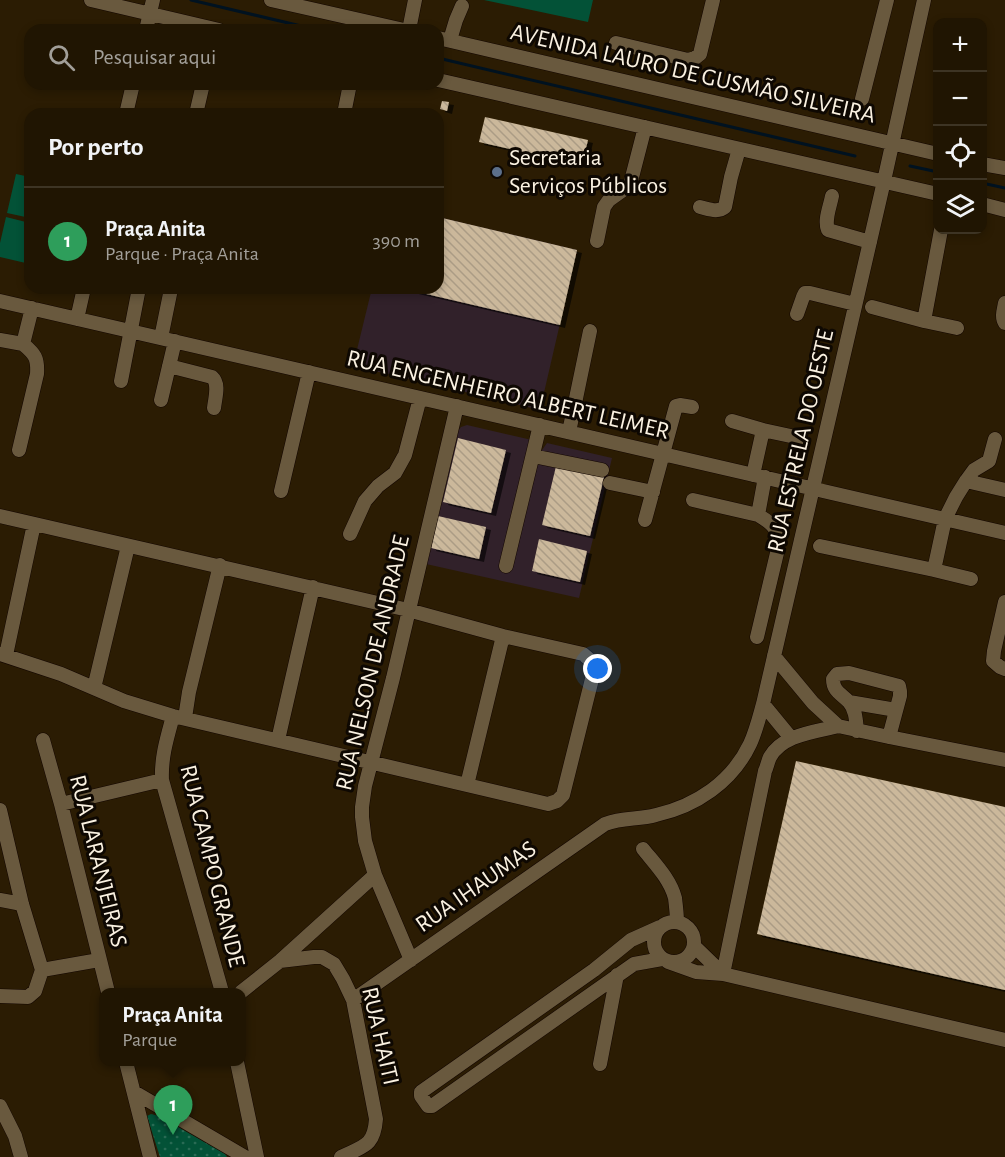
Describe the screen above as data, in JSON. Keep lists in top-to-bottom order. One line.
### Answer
{"streets":{"street":["AVENIDA LAURO DE GUSMÃO SILVEIRA","RUA ENGENHEIRO ALBERT LEIMER","RUA ESTRELA DO OESTE","RUA NELSON DE ANDRADE","RUA LARANJEIRAS","RUA CAMPO GRANDE","RUA IHAUMAS","RUA HAITI"]},"crossings":[["AVENIDA LAURO DE GUSMÃO SILVEIRA","RUA ESTRELA DO OESTE"],["RUA ENGENHEIRO ALBERT LEIMER","RUA ESTRELA DO OESTE"],["RUA ENGENHEIRO ALBERT LEIMER","RUA NELSON DE ANDRADE"],["RUA ESTRELA DO OESTE","RUA IHAUMAS"],["RUA NELSON DE ANDRADE","RUA IHAUMAS"],["RUA IHAUMAS","RUA HAITI"]],"places":["Secretaria Serviços Públicos"],"page":{"map_buttons":["+","−"],"search":"Pesquisar aqui","heading":"Por perto","list":[{"mark":"1","name":"Praça Anita","note":"Parque · Praça Anita","value":"390 m"}],"popup":["Praça Anita","Parque"],"pins":"1"}}
